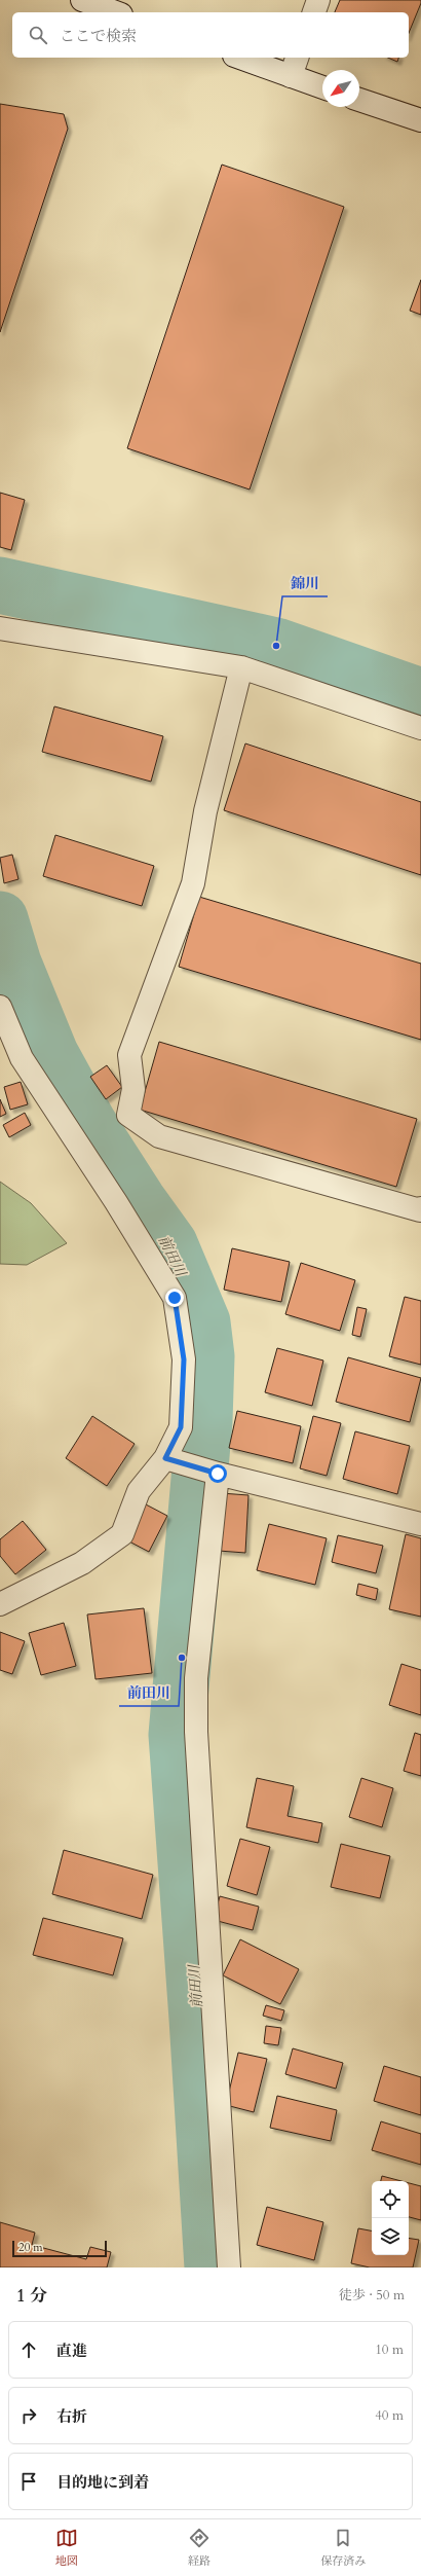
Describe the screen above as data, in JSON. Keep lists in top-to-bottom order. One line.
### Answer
{"water":["前田川"],"places":["錦川","前田川"],"scale_bar":"20 m","north":"bottom left","page":{"search":"ここで検索","scale":"20 m","heading":["1 分","徒歩 · 50 m"],"list":[["直進","10 m"],["右折","40 m"],"目的地に到着"],"nav":["地図","経路","保存済み"]}}
